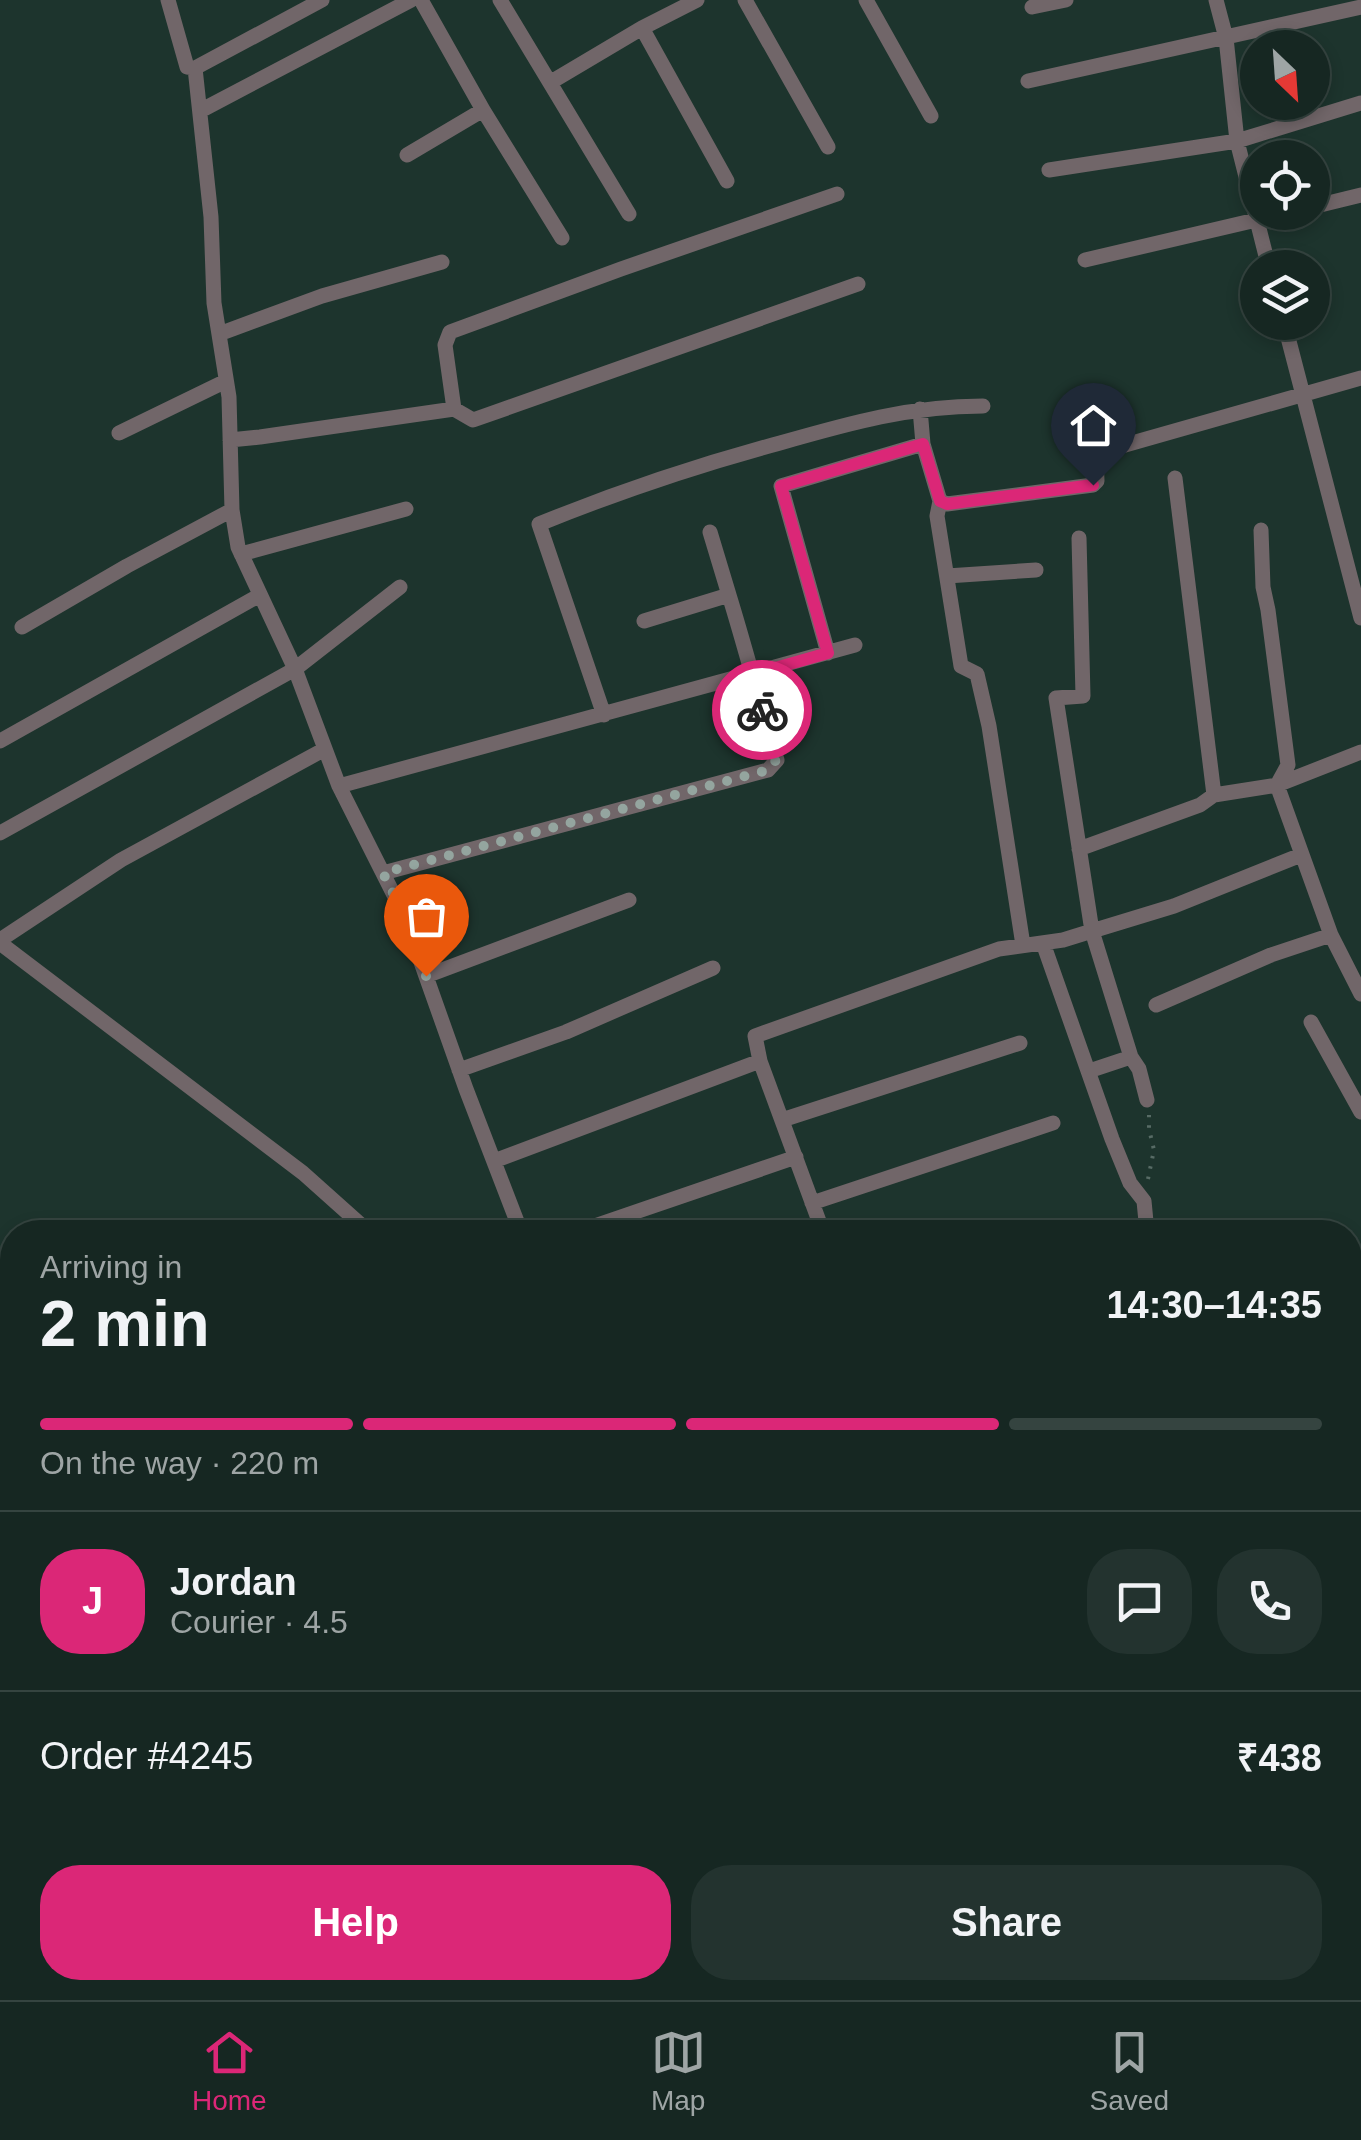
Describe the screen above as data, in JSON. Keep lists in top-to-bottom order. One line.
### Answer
{"north":"bottom right","page":{"heading":["2 min","Arriving in","14:30–14:35"],"panel":["Jordan","Courier · 4.5","Order #4245","₹438"],"bar":"On the way · 220 m","round":"J","buttons":["Help","Share"],"tabs":["Home","Map","Saved"]}}
